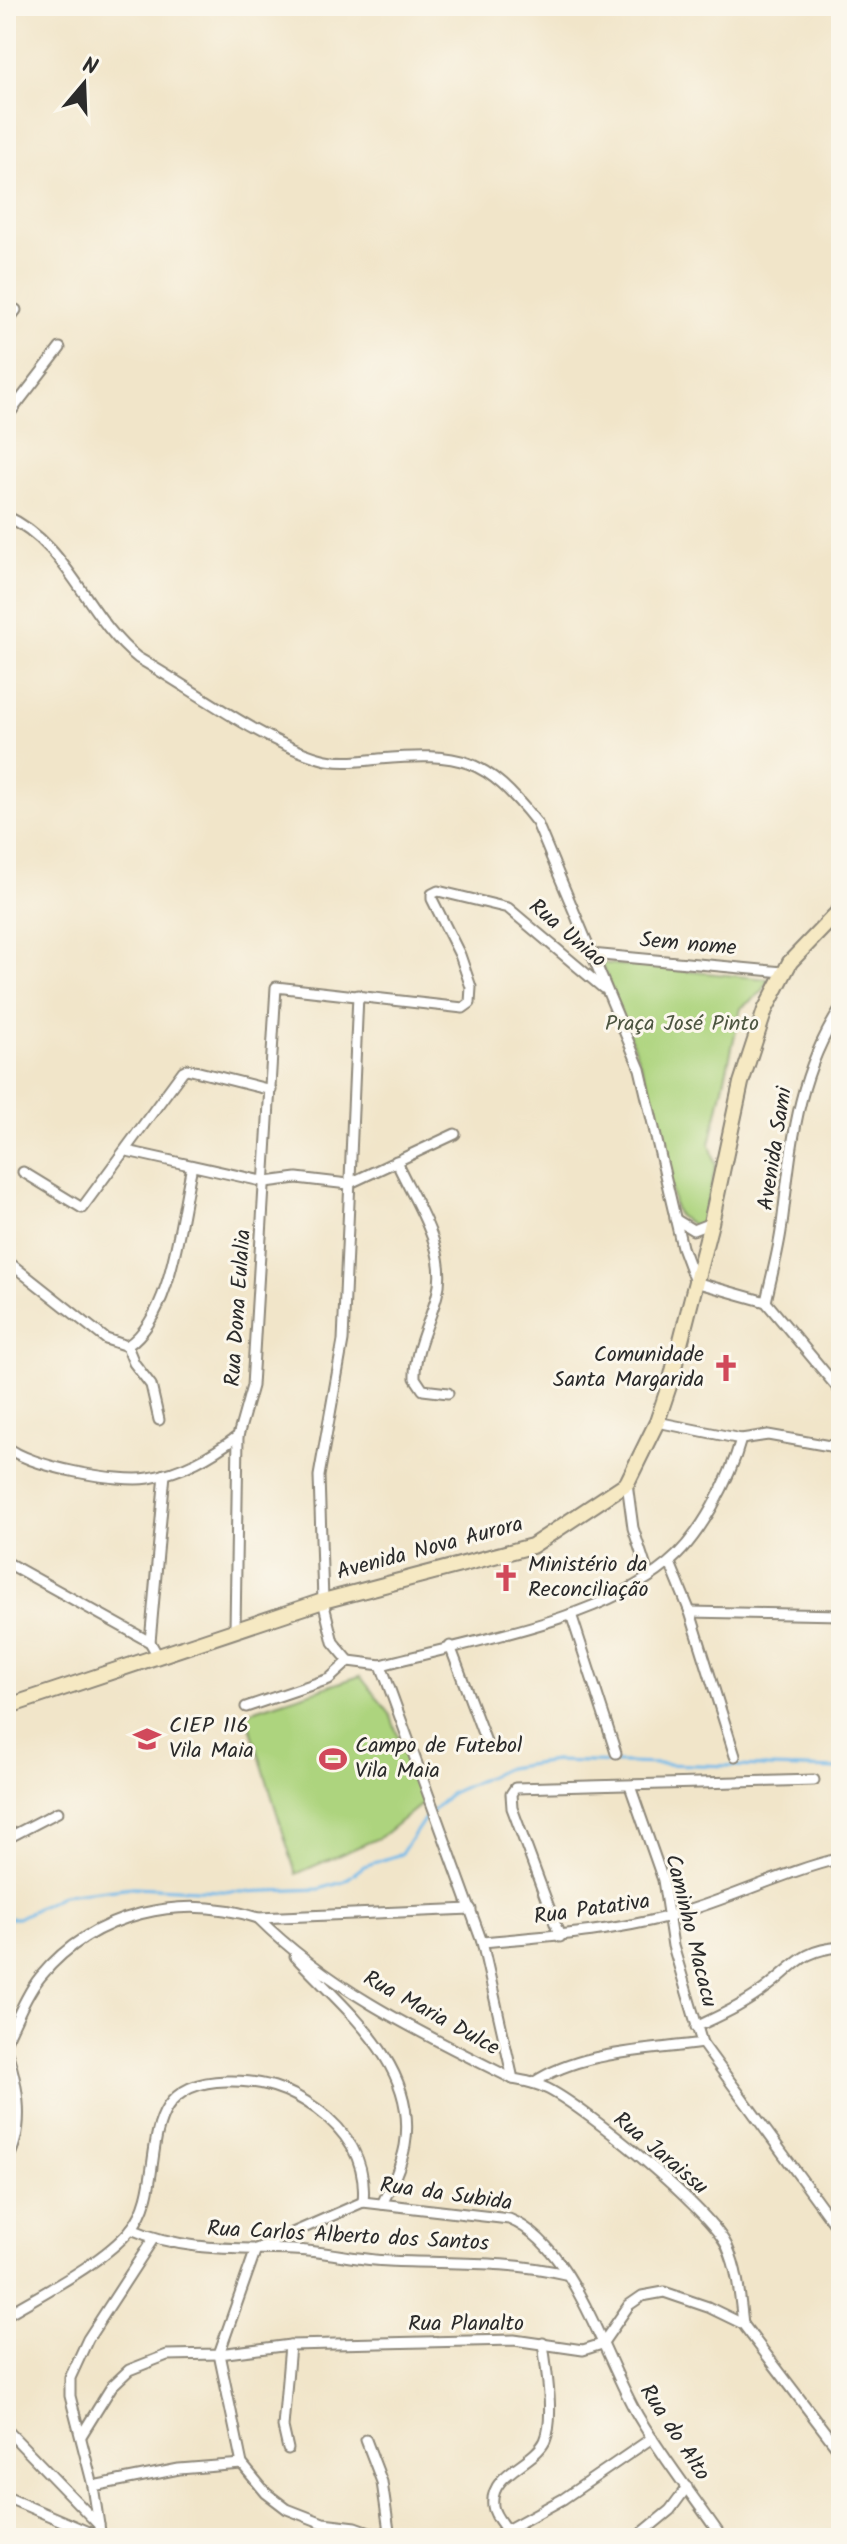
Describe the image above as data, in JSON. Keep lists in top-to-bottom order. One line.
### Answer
{"streets":{"street":["Rua Uniao","Sem nome","Avenida Sami","Rua Dona Eulalia","Avenida Nova Aurora","Rua Patativa","Caminho Macacu","Rua Maria Dulce","Rua Jaraissu","Rua da Subida","Rua Carlos Alberto dos Santos","Rua Planalto","Rua do Alto"]},"crossings":[["Rua Uniao","Rua Dona Eulalia"],["Sem nome","Avenida Nova Aurora"],["Rua Dona Eulalia","Avenida Nova Aurora"],["Rua Patativa","Caminho Macacu"],["Rua Maria Dulce","Rua Jaraissu"],["Rua da Subida","Rua Carlos Alberto dos Santos"],["Rua da Subida","Rua Planalto"],["Rua da Subida","Rua do Alto"],["Rua Planalto","Rua do Alto"]],"parks":["Praça José Pinto"],"places":{"church":["Comunidade Santa Margarida","Ministério da Reconciliação"],"school or university":["CIEP 116 Vila Maia"],"sports":["Campo de Futebol Vila Maia"]},"north":"top"}
